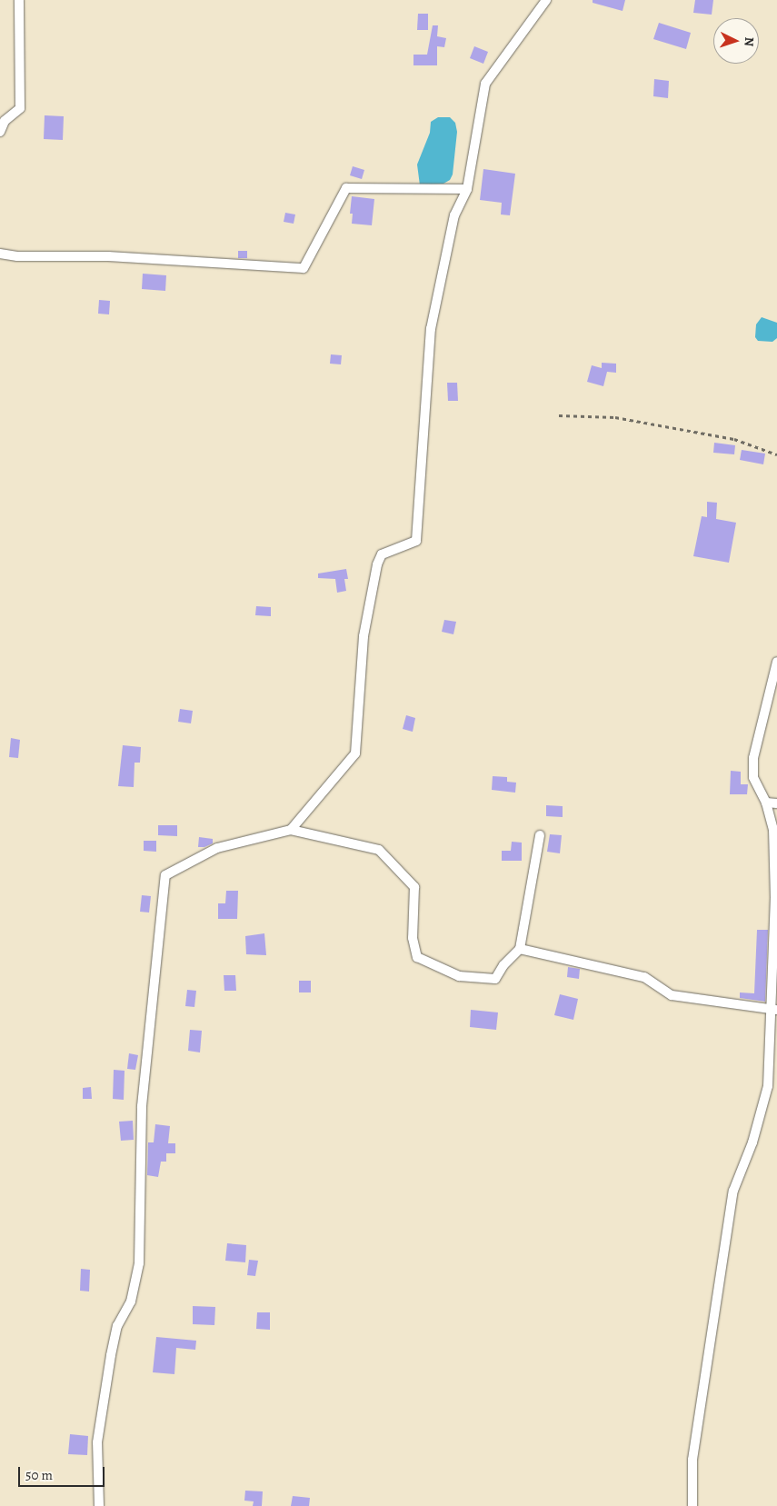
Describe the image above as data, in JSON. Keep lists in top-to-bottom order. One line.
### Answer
{"scale_bar":"50 m","north":"right"}
